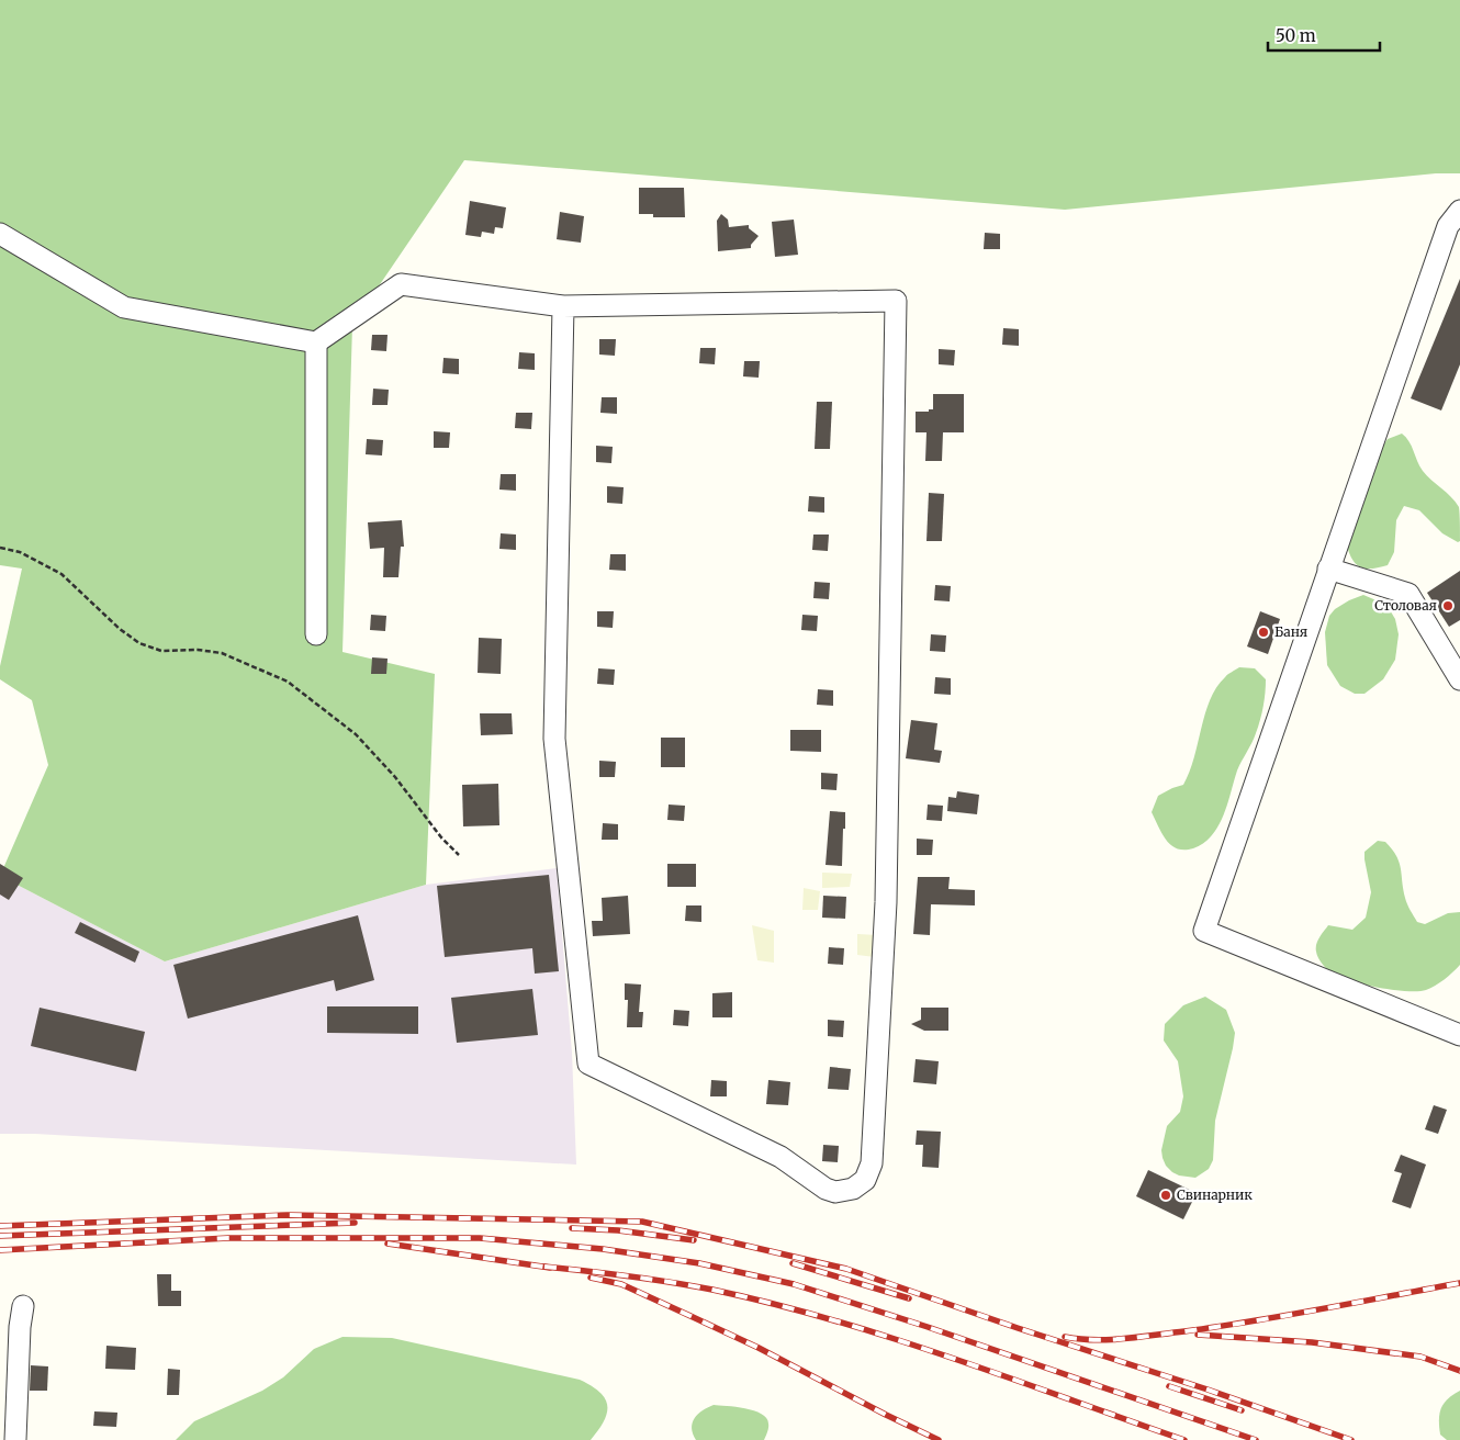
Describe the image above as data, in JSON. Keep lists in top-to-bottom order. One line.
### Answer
{"places":["Столовая","Баня","Свинарник"],"scale_bar":"50 m"}
